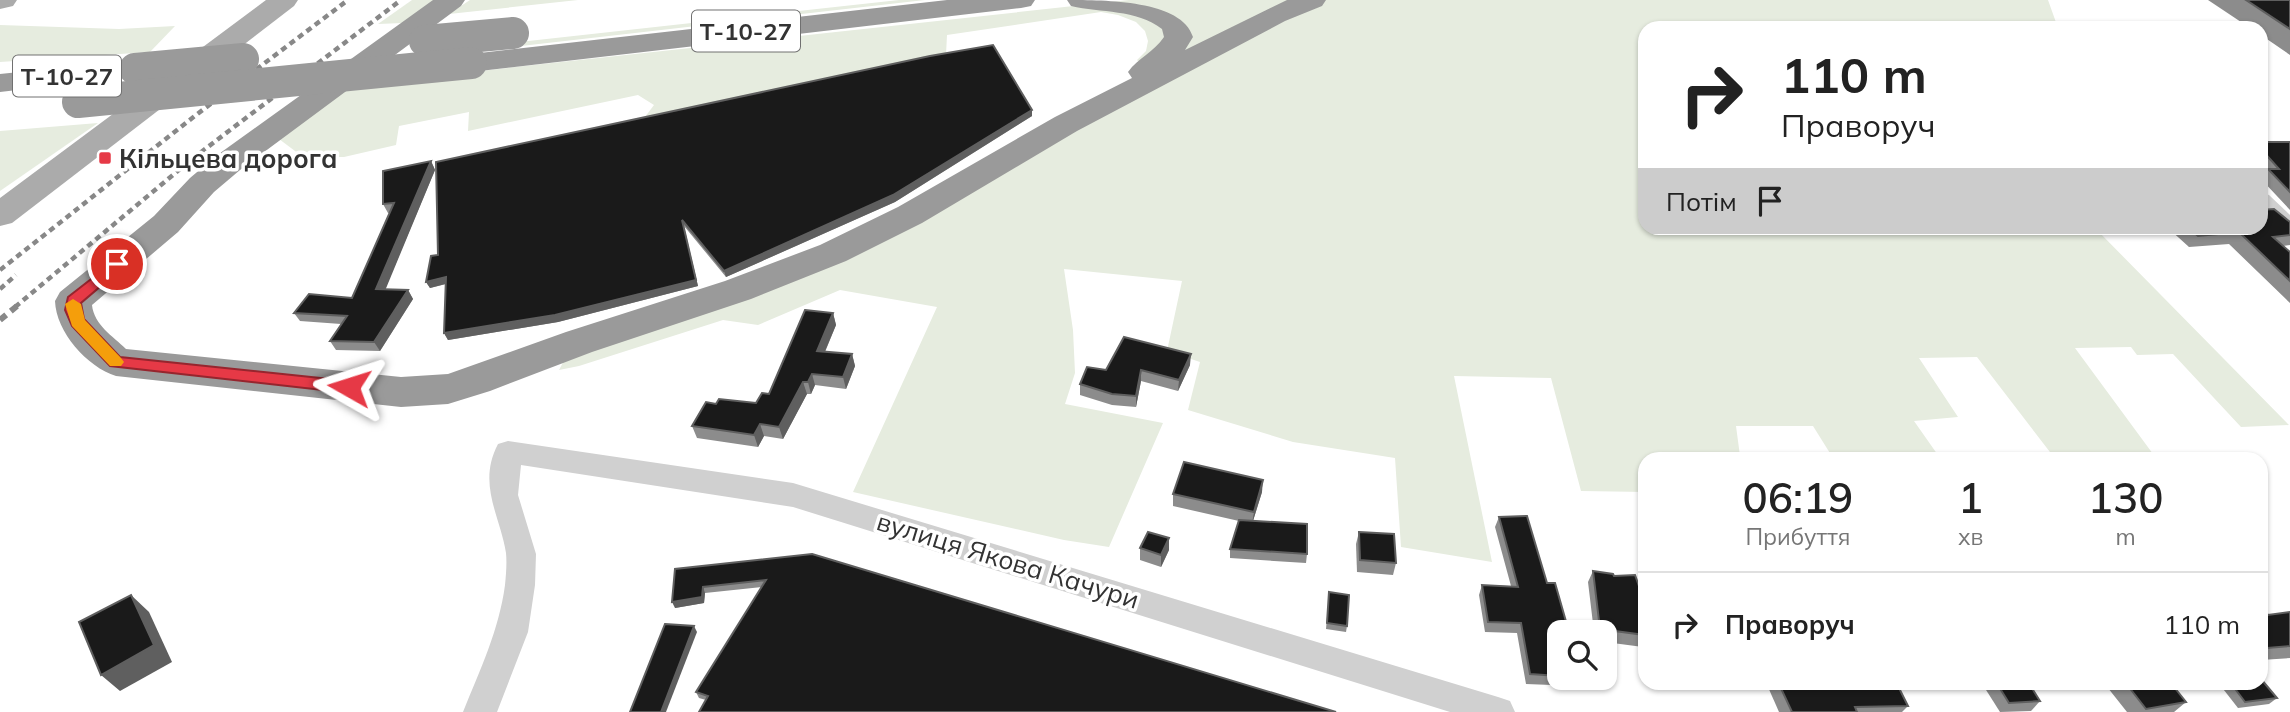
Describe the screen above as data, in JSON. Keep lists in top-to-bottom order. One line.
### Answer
{"streets":{"highway":["Т-10-27"],"street":["вулиця Якова Качури"]},"places":{"transit":["Кільцева дорога"]},"page":{"turn":["110 m","Праворуч"],"then":"Потім","eta":["06:19","Прибуття","1","хв","130","m"],"list":[{"name":"Праворуч","value":"110 m"}]}}
